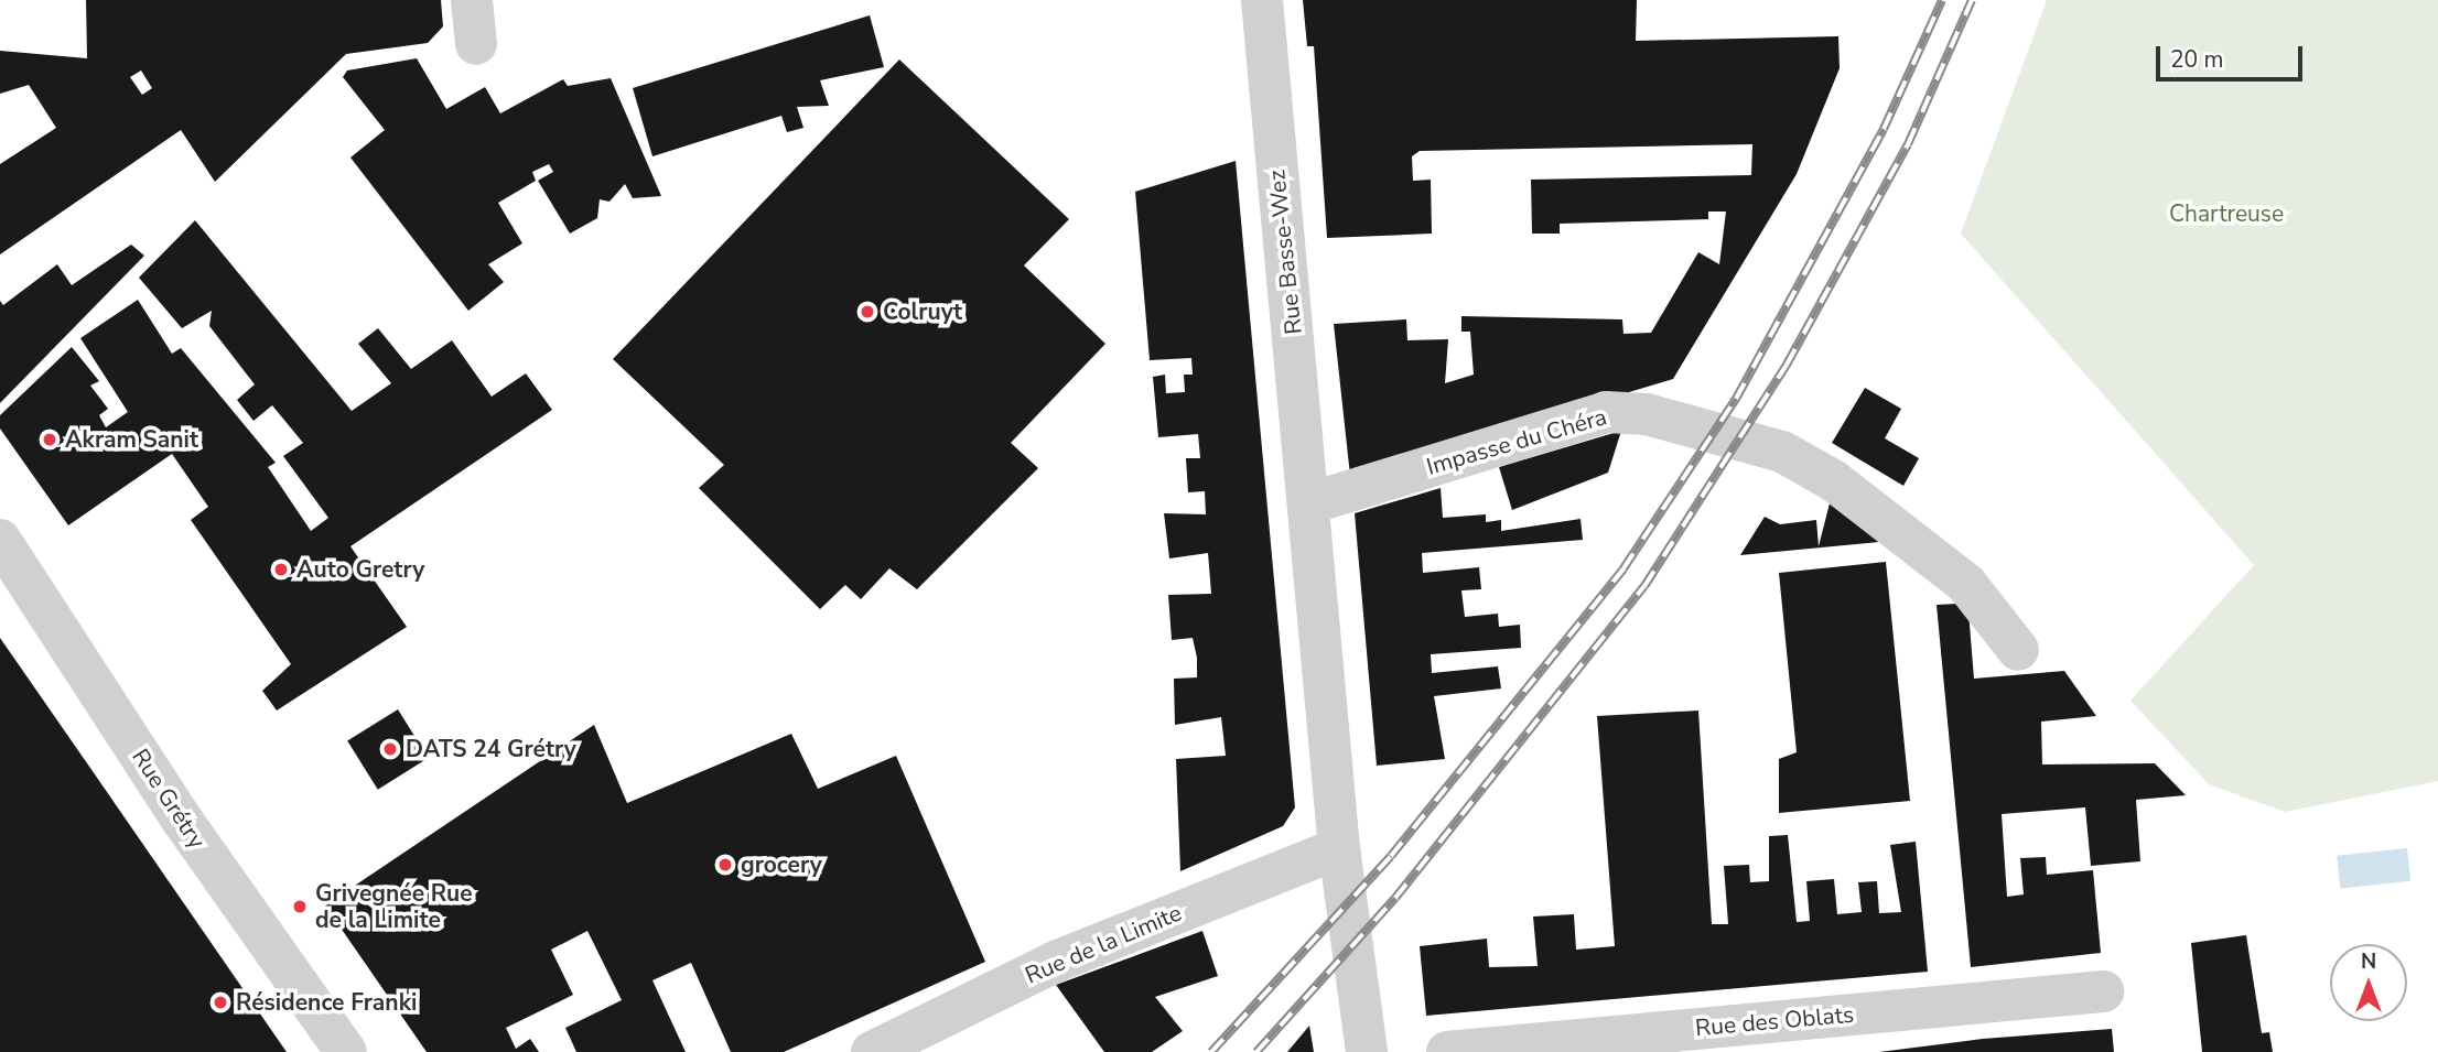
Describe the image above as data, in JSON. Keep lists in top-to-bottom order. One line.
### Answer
{"streets":{"street":["Rue Basse-Wez","Impasse du Chéra","Rue Grétry","Rue de la Limite","Rue des Oblats"]},"crossings":[["Rue Basse-Wez","Impasse du Chéra"],["Rue Basse-Wez","Rue de la Limite"]],"parks":["Chartreuse"],"places":["Colruyt","Akram Sanit","Auto Gretry","DATS 24 Grétry","grocery","Grivegnée Rue de la Limite","Résidence Franki"],"scale_bar":"20 m","north":"top"}
